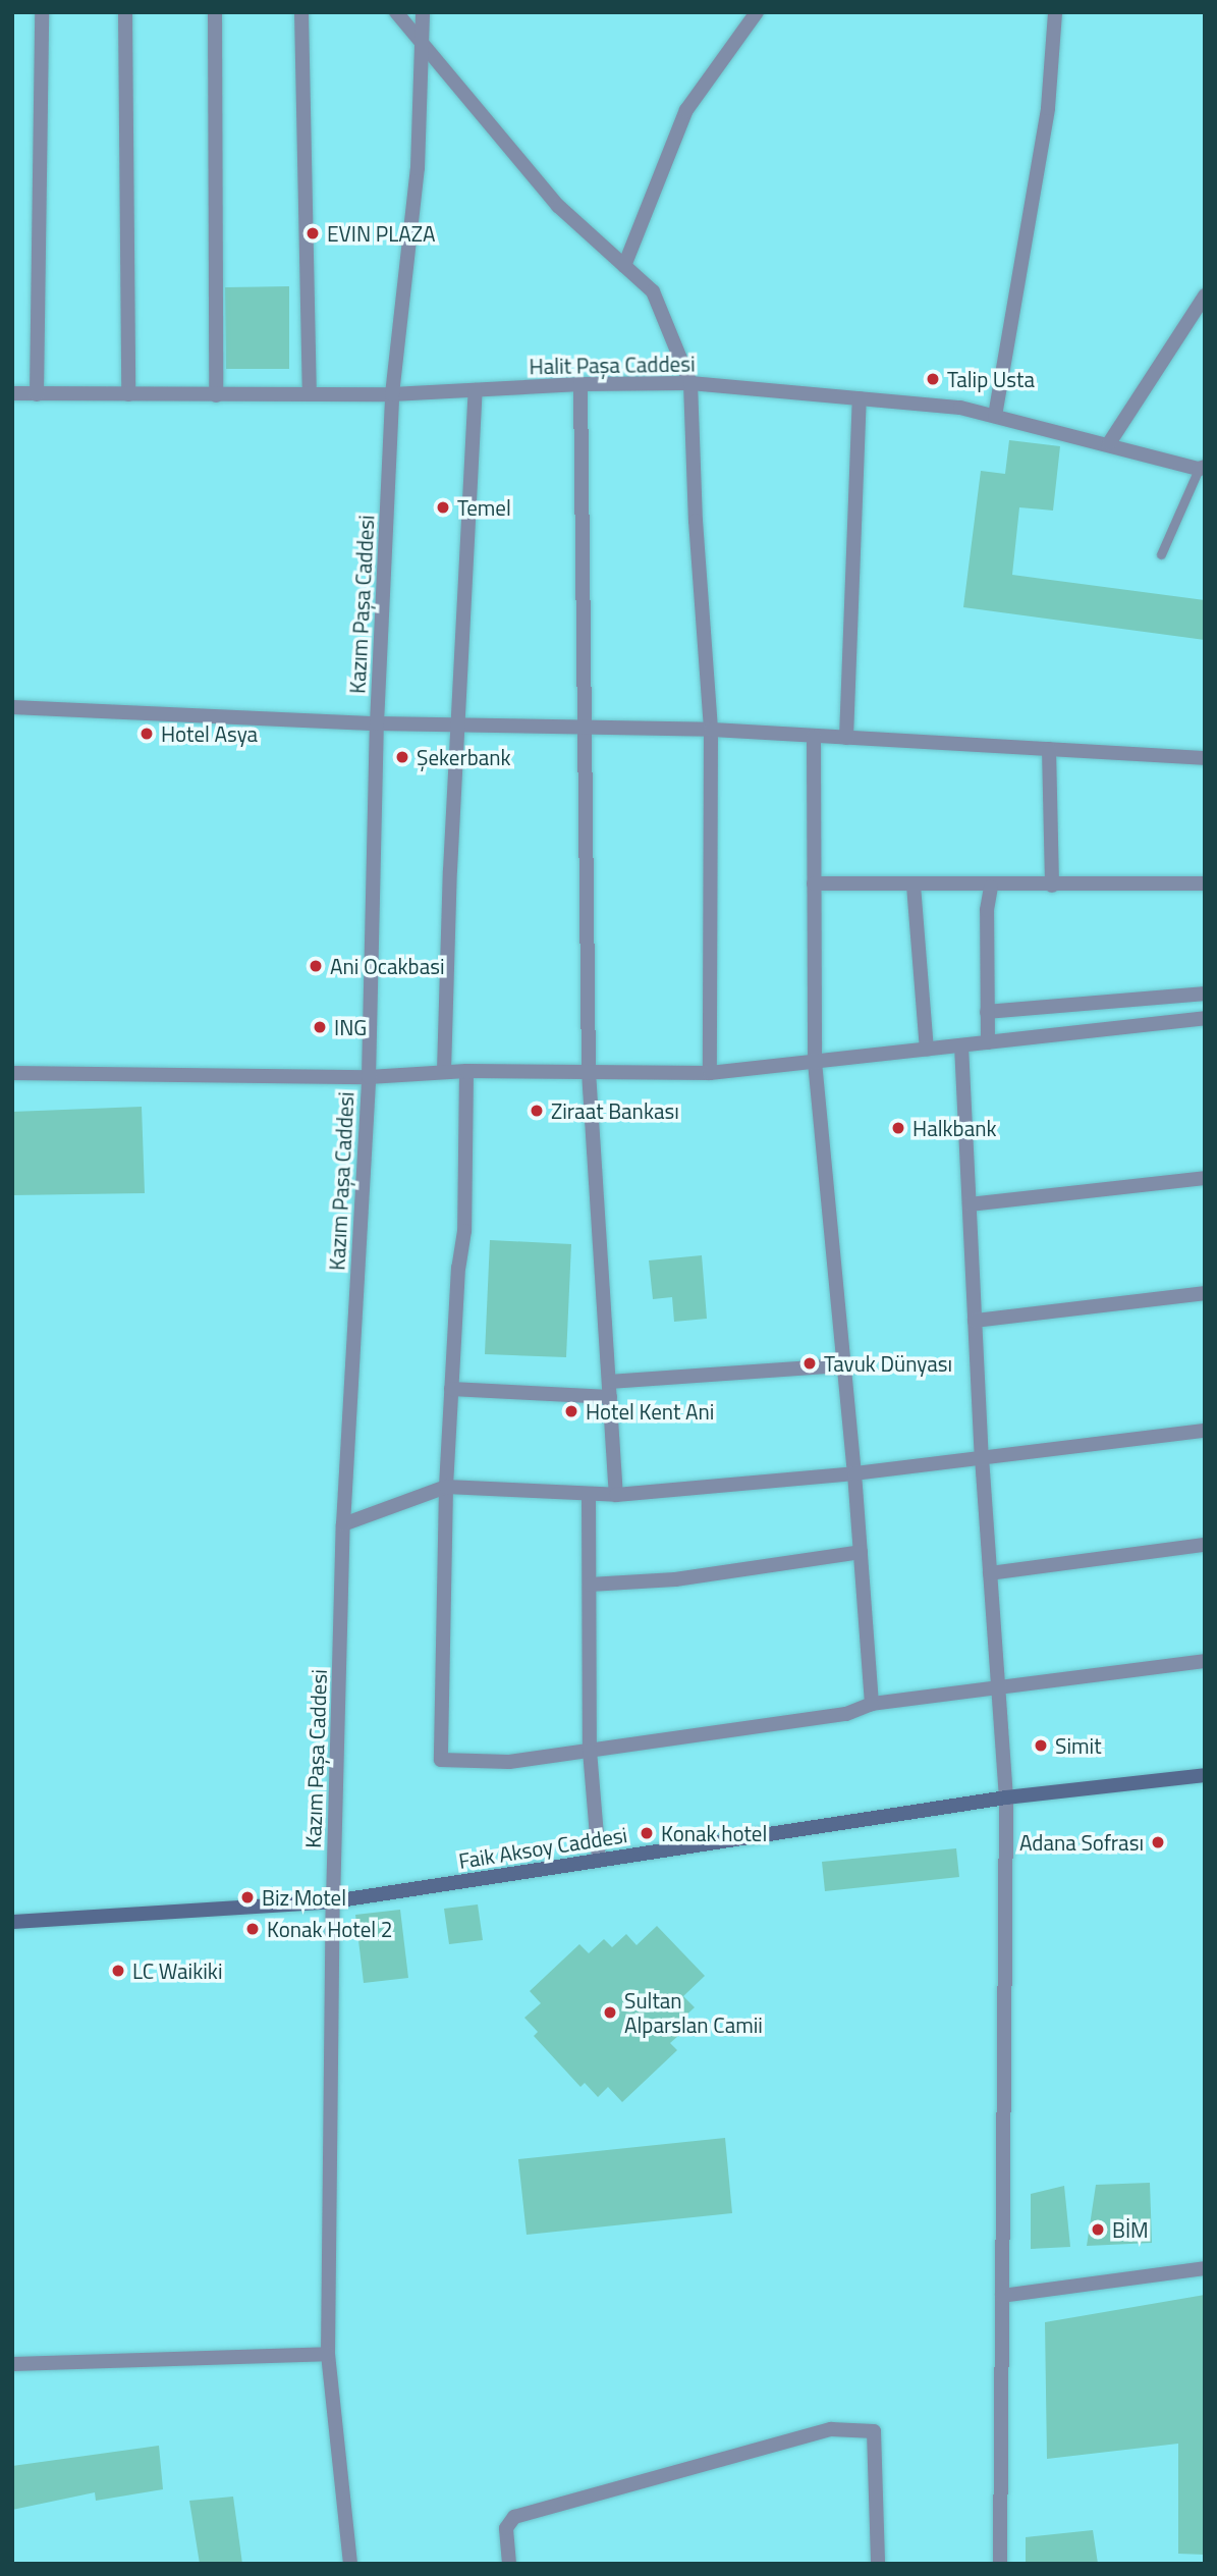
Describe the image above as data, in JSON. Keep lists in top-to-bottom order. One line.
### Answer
{"streets":{"main road":["Faik Aksoy Caddesi"],"street":["Halit Paşa Caddesi","Kazım Paşa Caddesi"]},"crossings":[["Halit Paşa Caddesi","Kazım Paşa Caddesi"],["Kazım Paşa Caddesi","Faik Aksoy Caddesi"]],"places":["EVIN PLAZA","Talip Usta","Temel","Hotel Asya","Şekerbank","Ani Ocakbasi","ING","Ziraat Bankası","Halkbank","Tavuk Dünyası","Hotel Kent Ani","Simit","Konak hotel","Adana Sofrası","Biz Motel","Konak Hotel 2","LC Waikiki","Sultan Alparslan Camii","BİM"]}
